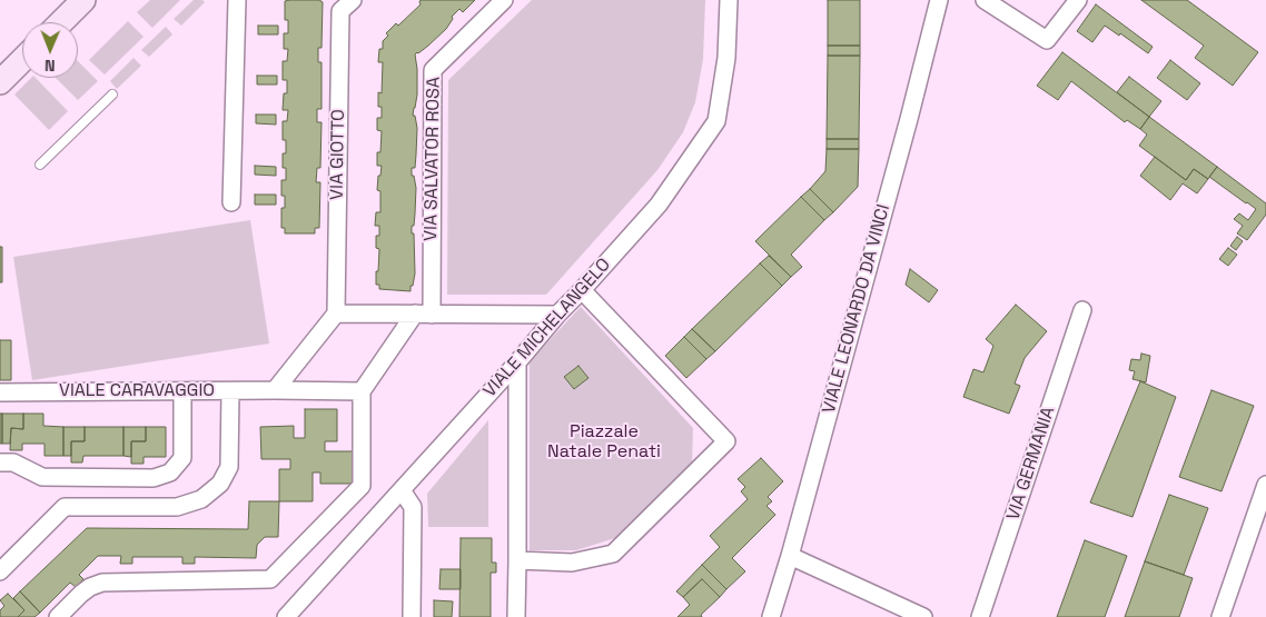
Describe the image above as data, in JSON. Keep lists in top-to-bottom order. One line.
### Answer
{"streets":{"street":["VIA GIOTTO","VIA SALVATOR ROSA","VIALE LEONARDO DA VINCI","VIALE MICHELANGELO","VIALE CARAVAGGIO","VIA GERMANIA"]},"parks":["Piazzale Natale Penati"],"north":"bottom"}
